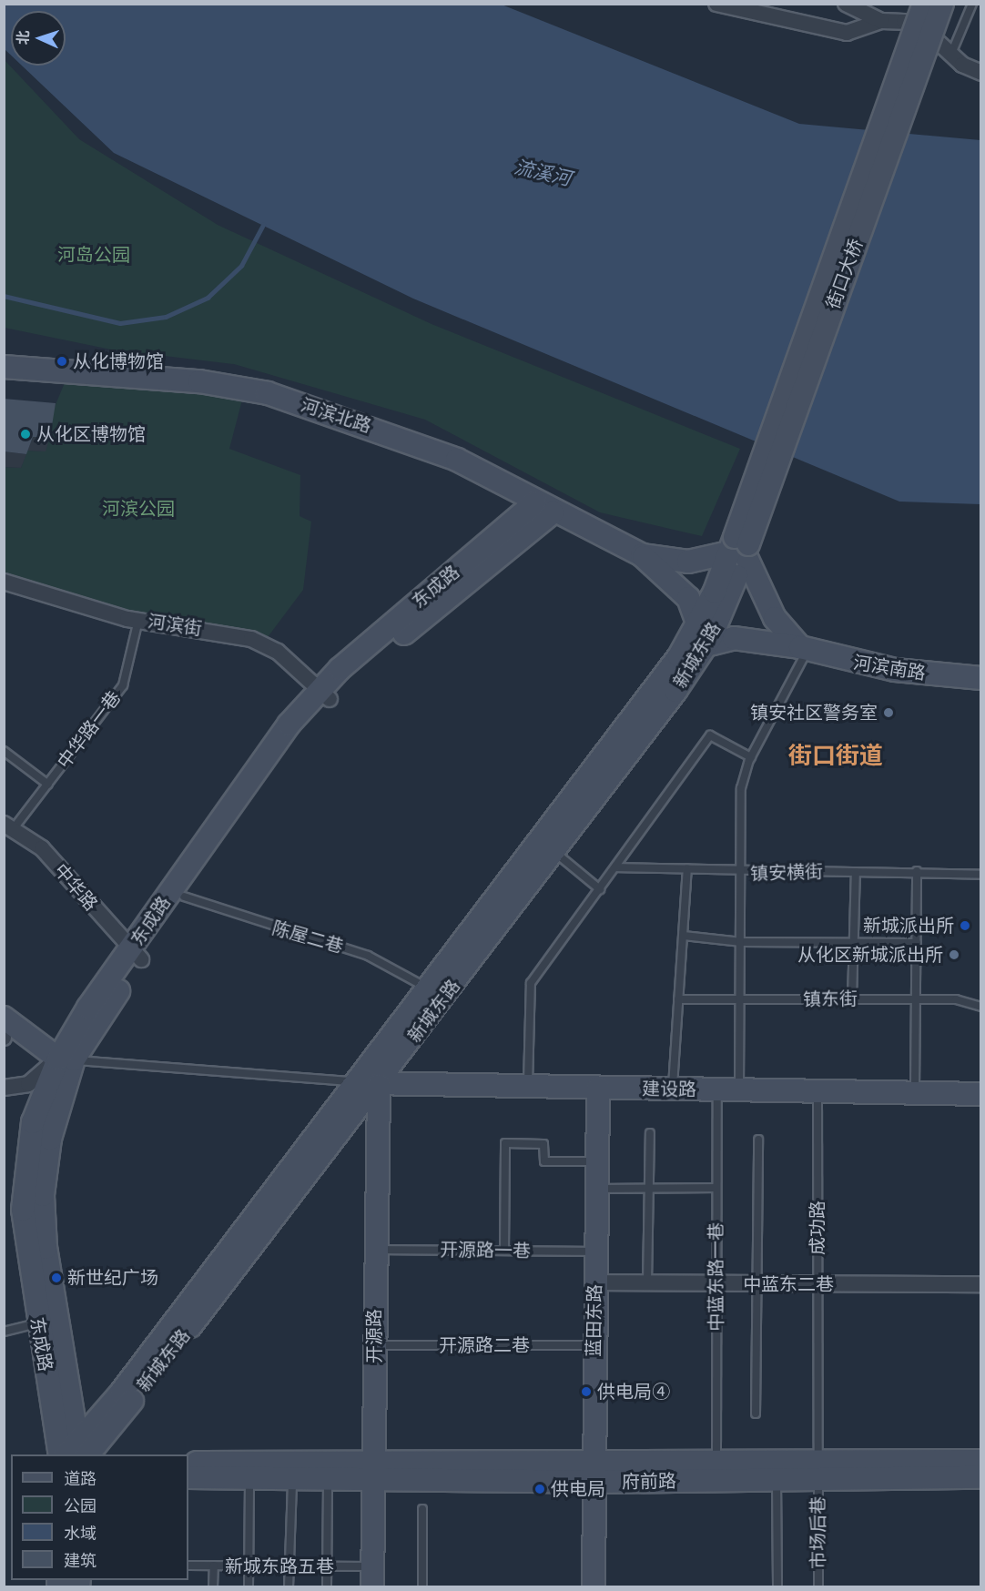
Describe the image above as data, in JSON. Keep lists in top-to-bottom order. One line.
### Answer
{"streets":{"street":["街口大桥","河滨北路","东成路","河滨街","新城东路","河滨南路","中华路","建设路","中蓝东二巷","蓝田东路","开源路","府前路"],"lane":["中华路一巷","镇安横街","陈屋二巷","镇东街","成功路","开源路一巷","中蓝东路一巷","开源路二巷","市场后巷","新城东路五巷"]},"crossings":[["街口大桥","河滨北路"],["街口大桥","新城东路"],["河滨北路","东成路"],["河滨北路","新城东路"],["河滨北路","河滨南路"],["东成路","河滨街"],["东成路","新城东路"],["东成路","中华路"],["东成路","陈屋二巷"],["河滨街","中华路一巷"],["新城东路","河滨南路"],["新城东路","陈屋二巷"],["新城东路","建设路"],["新城东路","开源路"],["中华路一巷","中华路"],["镇安横街","镇东街"],["镇安横街","建设路"],["建设路","成功路"],["建设路","中蓝东路一巷"],["建设路","蓝田东路"],["建设路","开源路"],["成功路","中蓝东二巷"],["成功路","府前路"],["成功路","市场后巷"],["开源路一巷","蓝田东路"],["开源路一巷","开源路"],["中蓝东路一巷","中蓝东二巷"],["中蓝东路一巷","府前路"],["中蓝东二巷","蓝田东路"],["蓝田东路","开源路二巷"],["蓝田东路","府前路"],["开源路","开源路二巷"],["开源路","府前路"],["开源路","新城东路五巷"],["府前路","市场后巷"]],"districts":["街口街道"],"water":["流溪河"],"parks":["河岛公园","河滨公园"],"places":["从化博物馆","从化区博物馆","镇安社区警务室","新城派出所","从化区新城派出所","新世纪广场","供电局④","供电局"],"legend":["道路","公园","水域","建筑"],"north":"left"}
